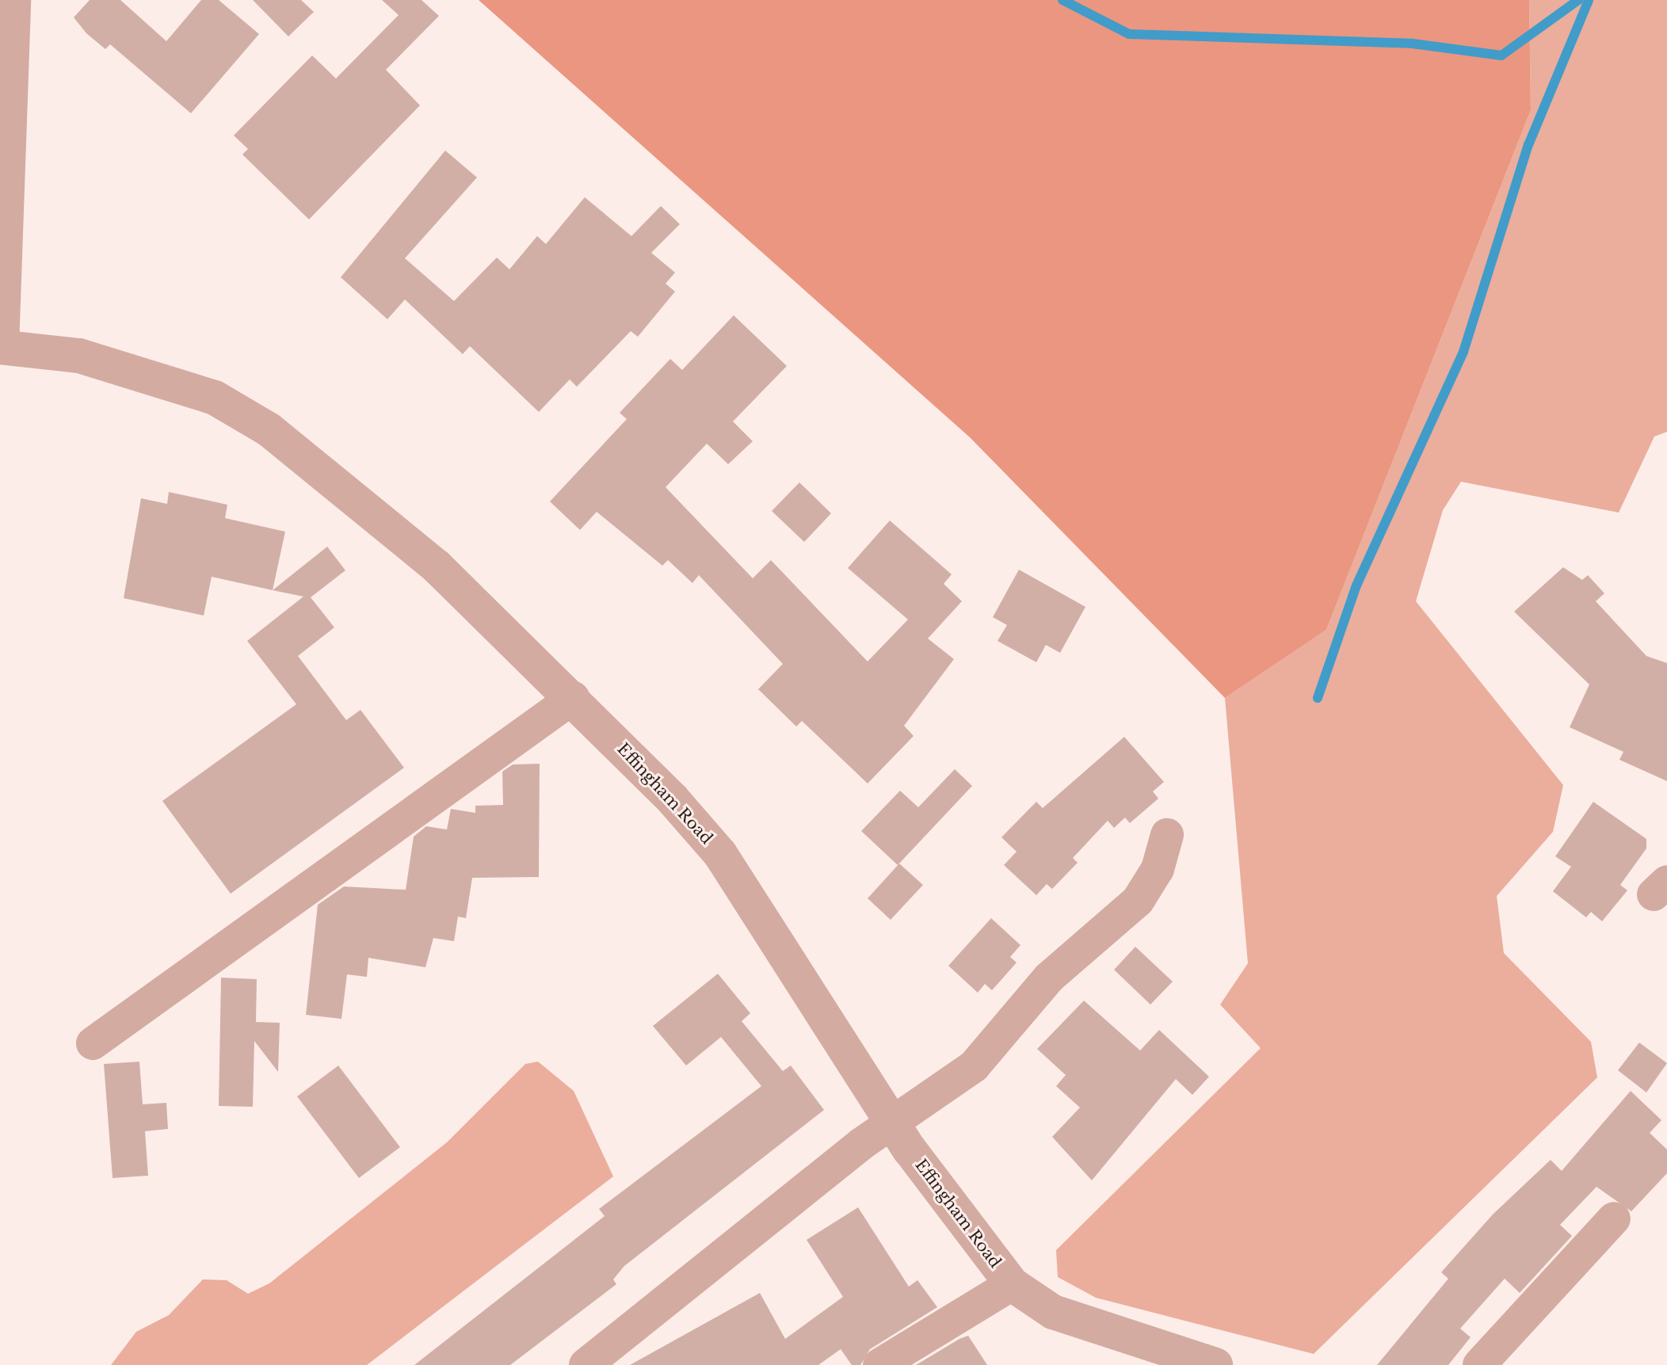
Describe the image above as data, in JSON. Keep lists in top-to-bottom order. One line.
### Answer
{"streets":{"street":["Effingham Road"]}}
